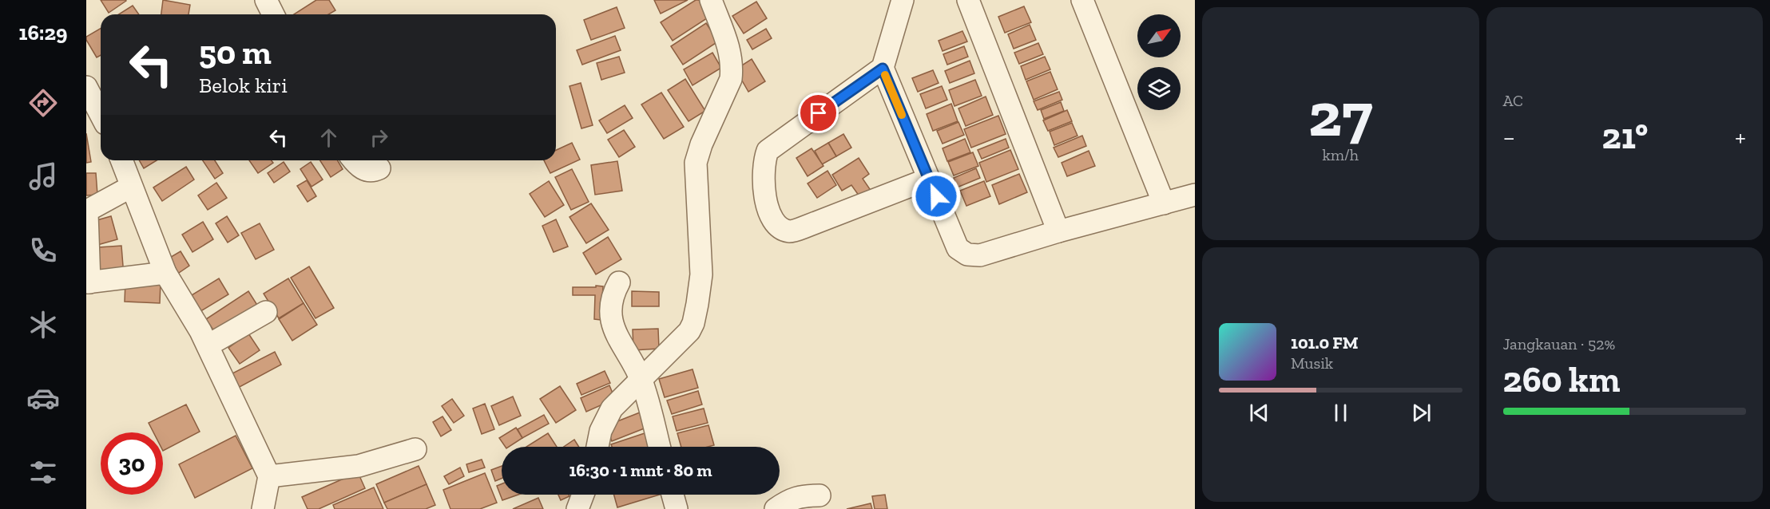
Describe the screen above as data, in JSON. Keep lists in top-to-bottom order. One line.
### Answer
{"north":"top right","page":{"tabs":"16:29","tile":[["27","km/h"],"AC",["Jangkauan · 52%","260 km"]],"turn":["50 m","Belok kiri"],"heat":["−","21°","+"],"song":["101.0 FM","Musik"],"limit":"30","trip":"16:30 · 1 mnt · 80 m"}}
